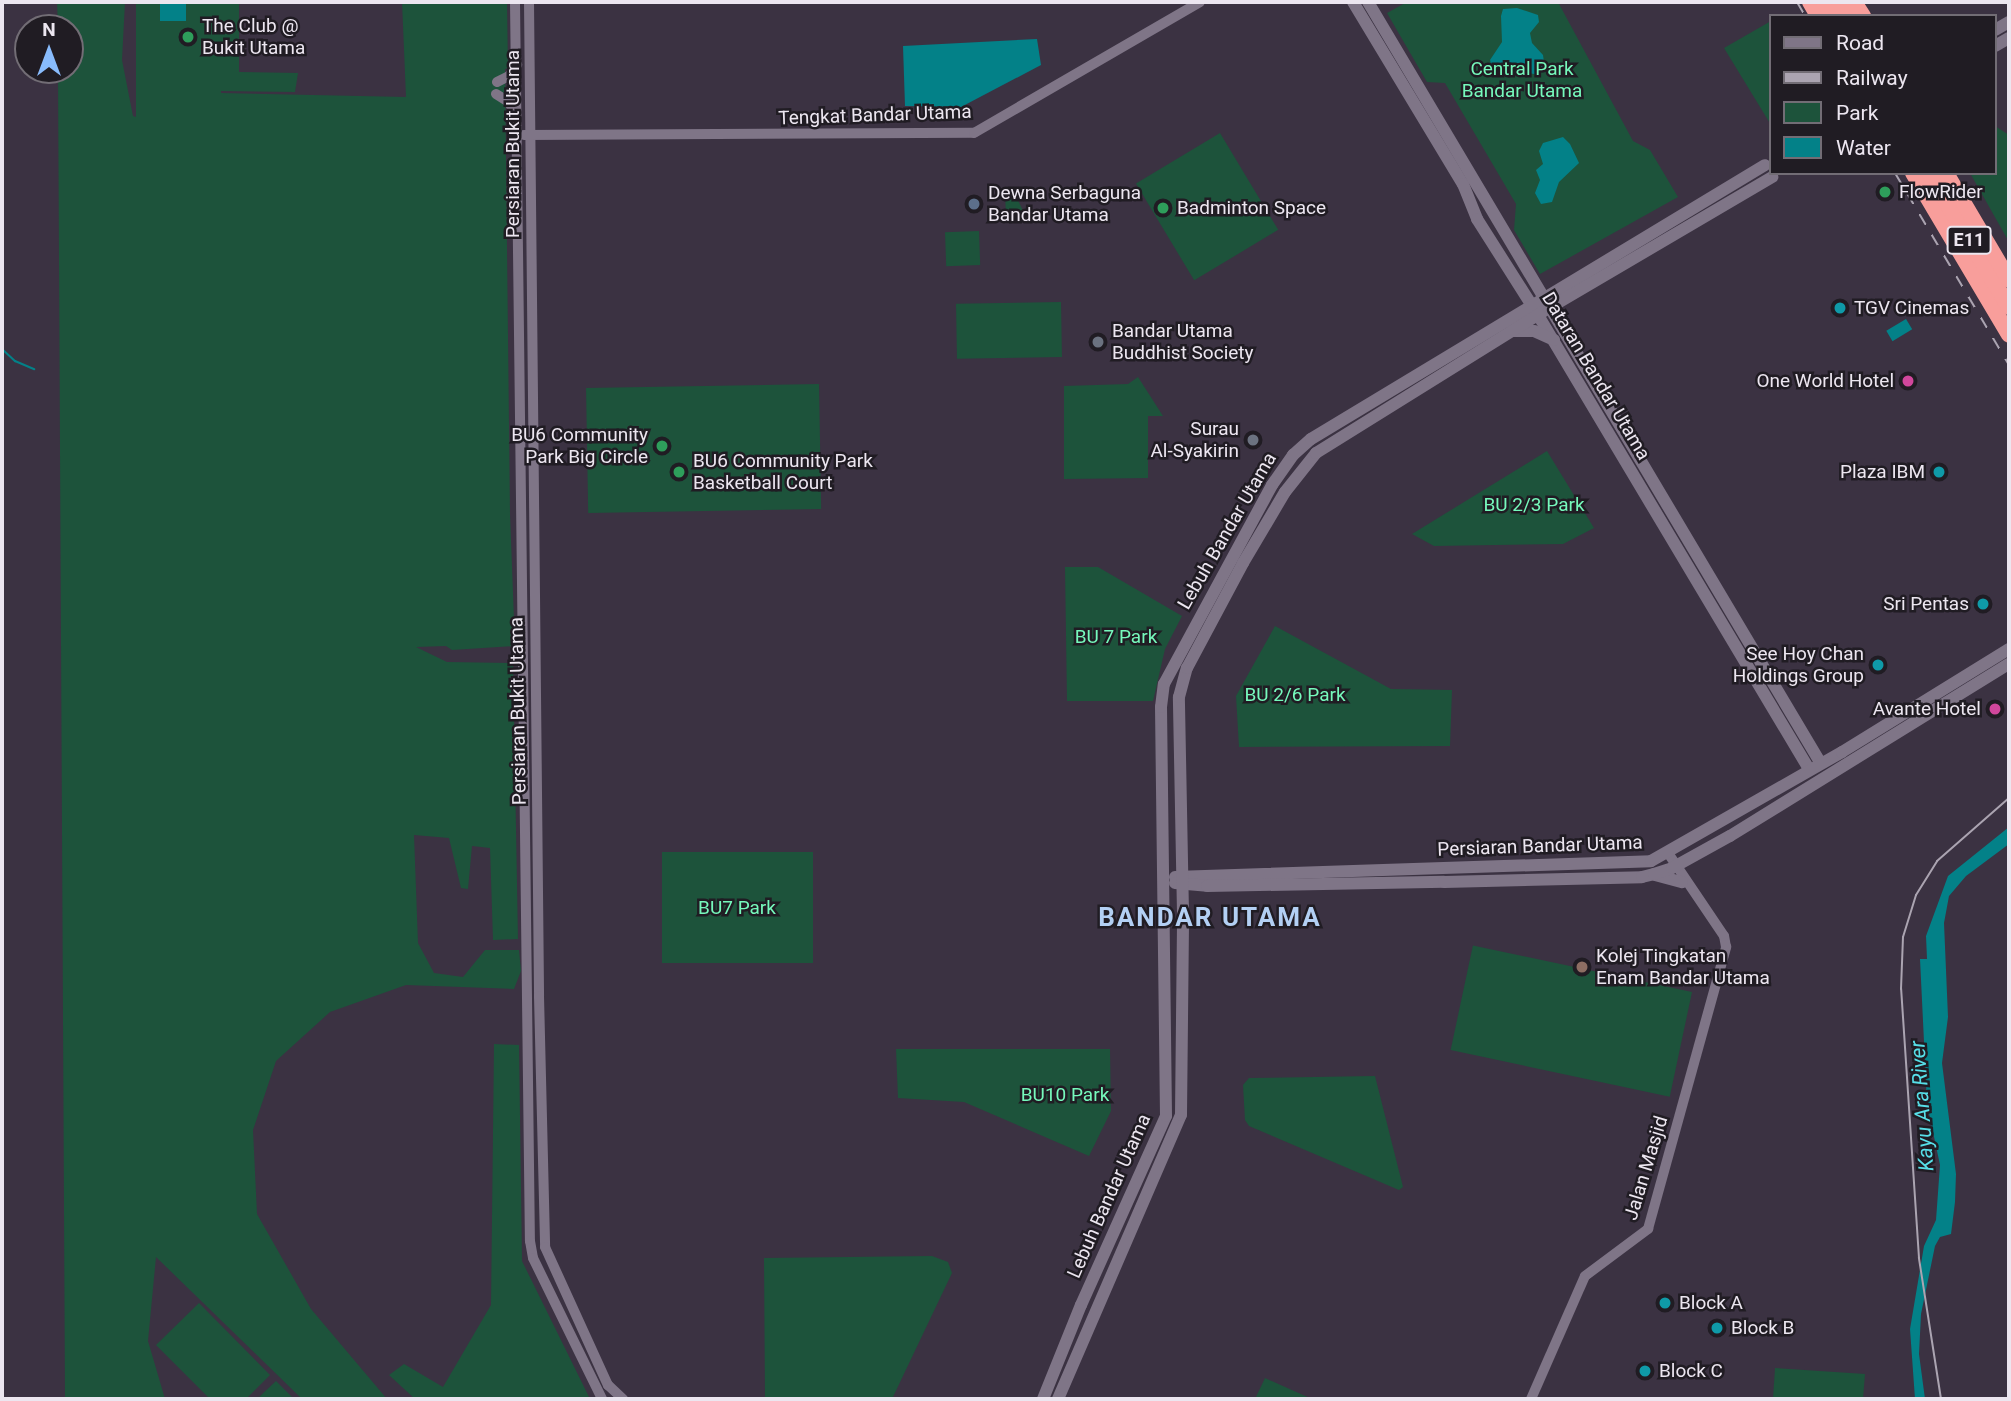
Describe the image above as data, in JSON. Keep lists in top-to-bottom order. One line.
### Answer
{"streets":{"highway":["E11"],"main road":["Dataran Bandar Utama","Lebuh Bandar Utama","Persiaran Bandar Utama"],"street":["Tengkat Bandar Utama","Persiaran Bukit Utama","Jalan Masjid"]},"crossings":[["Tengkat Bandar Utama","Persiaran Bukit Utama"],["Dataran Bandar Utama","Lebuh Bandar Utama"],["Dataran Bandar Utama","Persiaran Bandar Utama"],["Lebuh Bandar Utama","Persiaran Bandar Utama"],["Persiaran Bandar Utama","Jalan Masjid"]],"districts":["BANDAR UTAMA"],"water":["Kayu Ara River"],"parks":["Central Park Bandar Utama","BU 2/3 Park","BU 7 Park","BU 2/6 Park","BU7 Park","BU10 Park"],"places":["The Club @ Bukit Utama","FlowRider","Dewna Serbaguna Bandar Utama","Badminton Space","TGV Cinemas","Bandar Utama Buddhist Society","One World Hotel","Surau Al-Syakirin","BU6 Community Park Big Circle","BU6 Community Park Basketball Court","Plaza IBM","Sri Pentas","See Hoy Chan Holdings Group","Avante Hotel","Kolej Tingkatan Enam Bandar Utama","Block A","Block B","Block C"],"legend":["Road","Railway","Park","Water"],"north":"top"}
